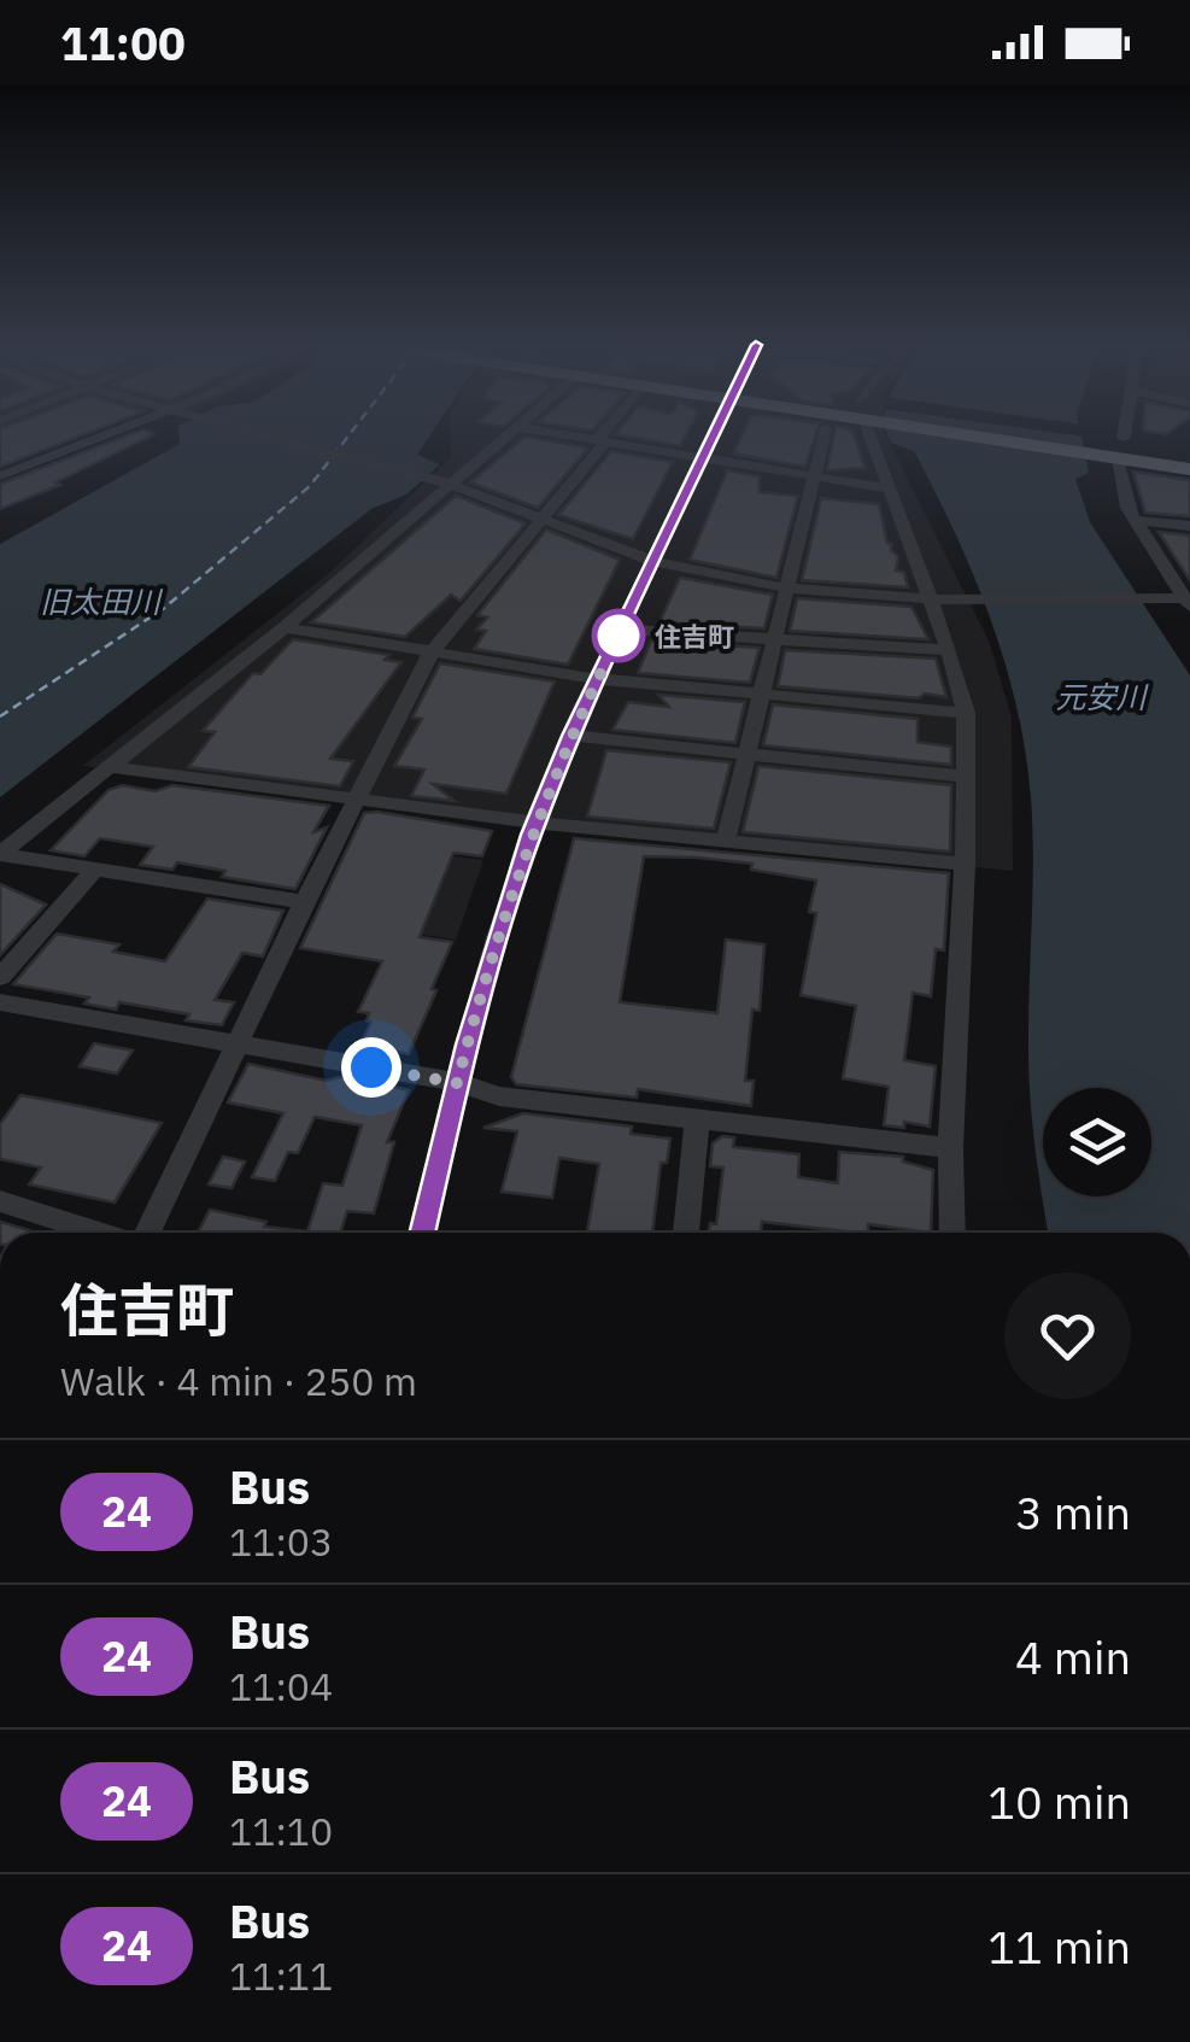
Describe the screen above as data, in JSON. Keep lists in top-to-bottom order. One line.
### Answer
{"water":["旧太田川","元安川"],"places":["住吉町"],"lines":["bus line 24"],"page":{"status":"11:00","heading":["住吉町","Walk · 4 min · 250 m"],"list":[{"mark":"24","name":"Bus","note":"11:03","value":"3 min"},{"mark":"24","name":"Bus","note":"11:04","value":"4 min"},{"mark":"24","name":"Bus","note":"11:10","value":"10 min"},{"mark":"24","name":"Bus","note":"11:11","value":"11 min"}]}}
